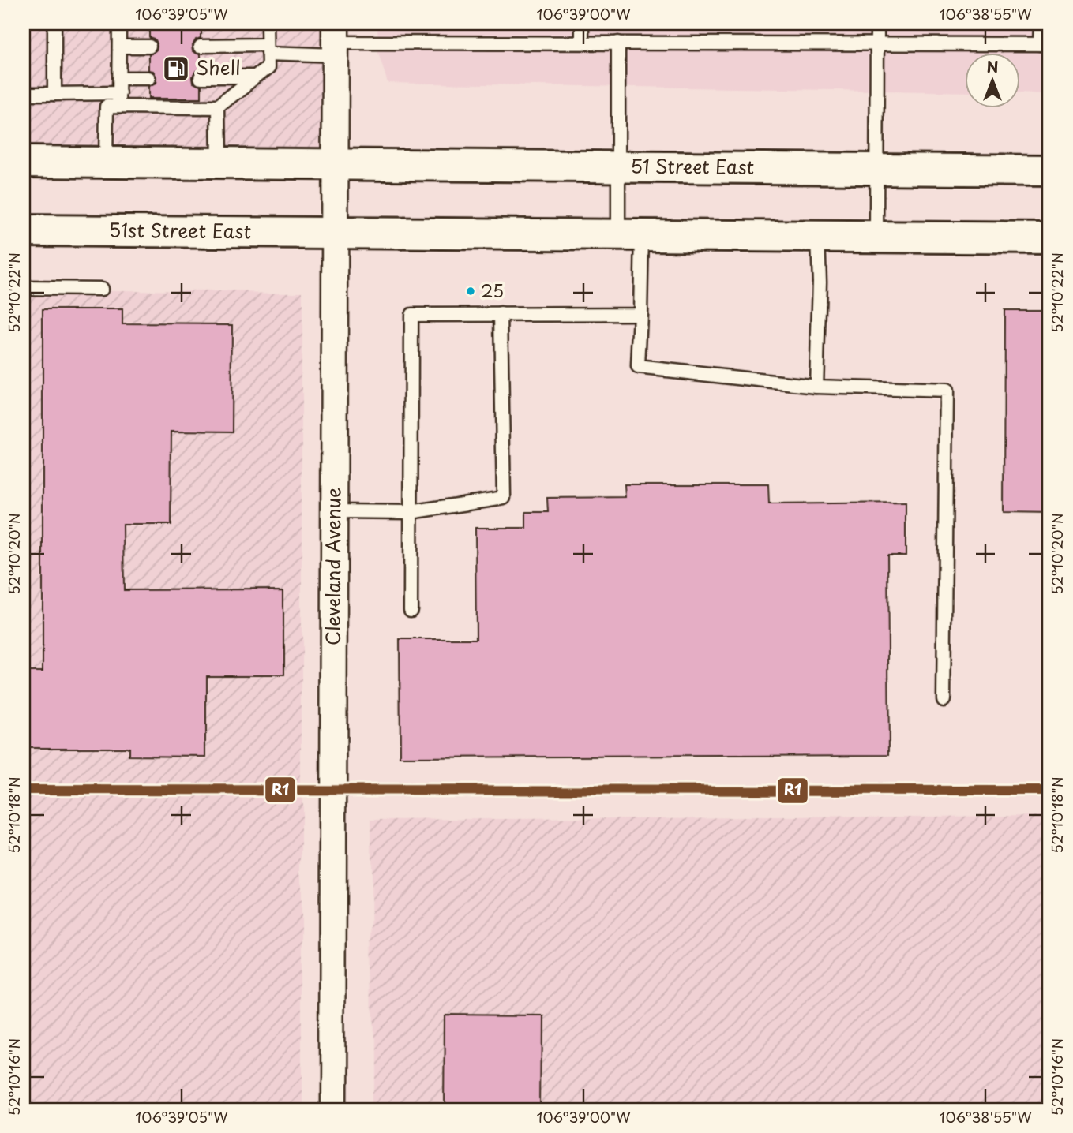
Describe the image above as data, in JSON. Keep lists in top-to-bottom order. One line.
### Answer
{"streets":{"main road":["51 Street East","51st Street East"],"street":["Cleveland Avenue"]},"crossings":[["51 Street East","Cleveland Avenue"],["51st Street East","Cleveland Avenue"]],"places":{"fuel station":["Shell"],"other":["25"]},"lines":["transit line R1"],"north":"top","coordinates":["106°39'05\"W","106°39'00\"W","106°38'55\"W","52°10'22\"N","52°10'20\"N","52°10'18\"N","52°10'16\"N"]}
